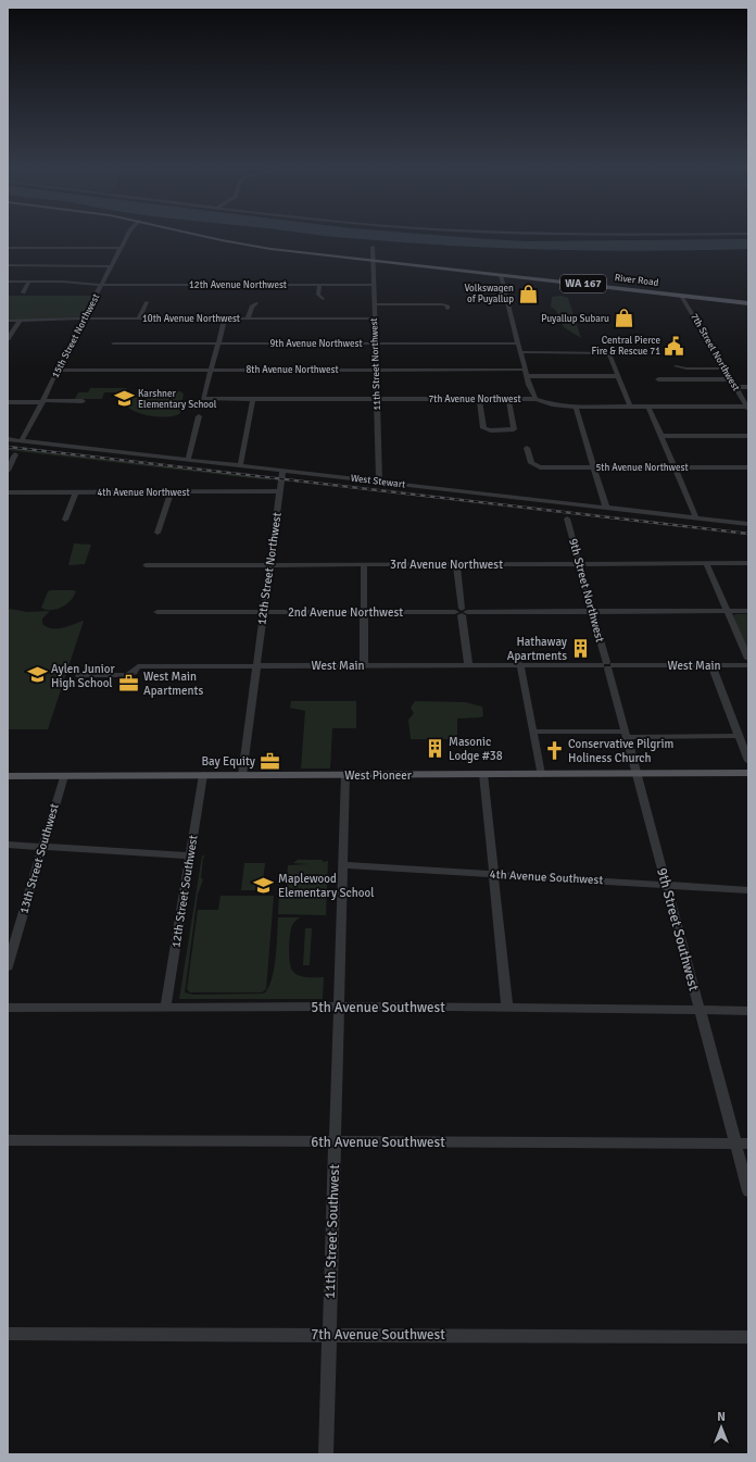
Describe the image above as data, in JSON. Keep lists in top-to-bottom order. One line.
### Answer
{"streets":{"main road":["River Road","WA 167","West Pioneer"],"street":["12th Avenue Northwest","10th Avenue Northwest","15th Street Northwest","9th Avenue Northwest","7th Street Northwest","11th Street Northwest","8th Avenue Northwest","7th Avenue Northwest","5th Avenue Northwest","West Stewart","4th Avenue Northwest","3rd Avenue Northwest","12th Street Northwest","9th Street Northwest","2nd Avenue Northwest","West Main","13th Street Southwest","4th Avenue Southwest","12th Street Southwest","9th Street Southwest","5th Avenue Southwest","6th Avenue Southwest","11th Street Southwest","7th Avenue Southwest"]},"crossings":[["River Road","7th Street Northwest"],["River Road","11th Street Northwest"],["12th Avenue Northwest","15th Street Northwest"],["12th Avenue Northwest","11th Street Northwest"],["10th Avenue Northwest","15th Street Northwest"],["10th Avenue Northwest","11th Street Northwest"],["15th Street Northwest","8th Avenue Northwest"],["15th Street Northwest","West Stewart"],["9th Avenue Northwest","11th Street Northwest"],["7th Street Northwest","7th Avenue Northwest"],["11th Street Northwest","8th Avenue Northwest"],["11th Street Northwest","7th Avenue Northwest"],["11th Street Northwest","West Stewart"],["8th Avenue Northwest","7th Avenue Northwest"],["West Stewart","12th Street Northwest"],["4th Avenue Northwest","12th Street Northwest"],["3rd Avenue Northwest","12th Street Northwest"],["3rd Avenue Northwest","9th Street Northwest"],["12th Street Northwest","2nd Avenue Northwest"],["12th Street Northwest","West Main"],["9th Street Northwest","2nd Avenue Northwest"],["9th Street Northwest","West Main"],["9th Street Northwest","9th Street Southwest"],["West Main","9th Street Southwest"],["West Pioneer","13th Street Southwest"],["West Pioneer","12th Street Southwest"],["West Pioneer","9th Street Southwest"],["West Pioneer","11th Street Southwest"],["4th Avenue Southwest","9th Street Southwest"],["4th Avenue Southwest","11th Street Southwest"],["12th Street Southwest","5th Avenue Southwest"],["9th Street Southwest","5th Avenue Southwest"],["9th Street Southwest","6th Avenue Southwest"],["5th Avenue Southwest","11th Street Southwest"],["6th Avenue Southwest","11th Street Southwest"],["11th Street Southwest","7th Avenue Southwest"]],"places":{"shop":["Volkswagen of Puyallup","Puyallup Subaru"],"public building":["Central Pierce Fire & Rescue 71"],"school or university":["Karshner Elementary School","Aylen Junior High School","Maplewood Elementary School"],"building":["Hathaway Apartments","Masonic Lodge #38"],"office":["West Main Apartments","Bay Equity"],"church":["Conservative Pilgrim Holiness Church"]},"north":"top"}
